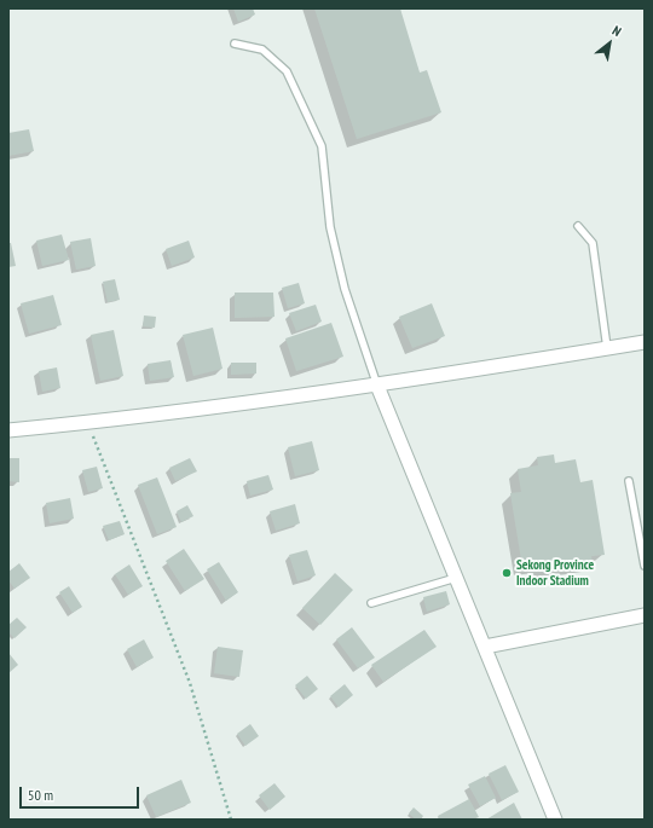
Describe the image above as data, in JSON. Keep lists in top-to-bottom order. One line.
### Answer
{"places":["Sekong Province Indoor Stadium"],"scale_bar":"50 m","north":"top right"}
